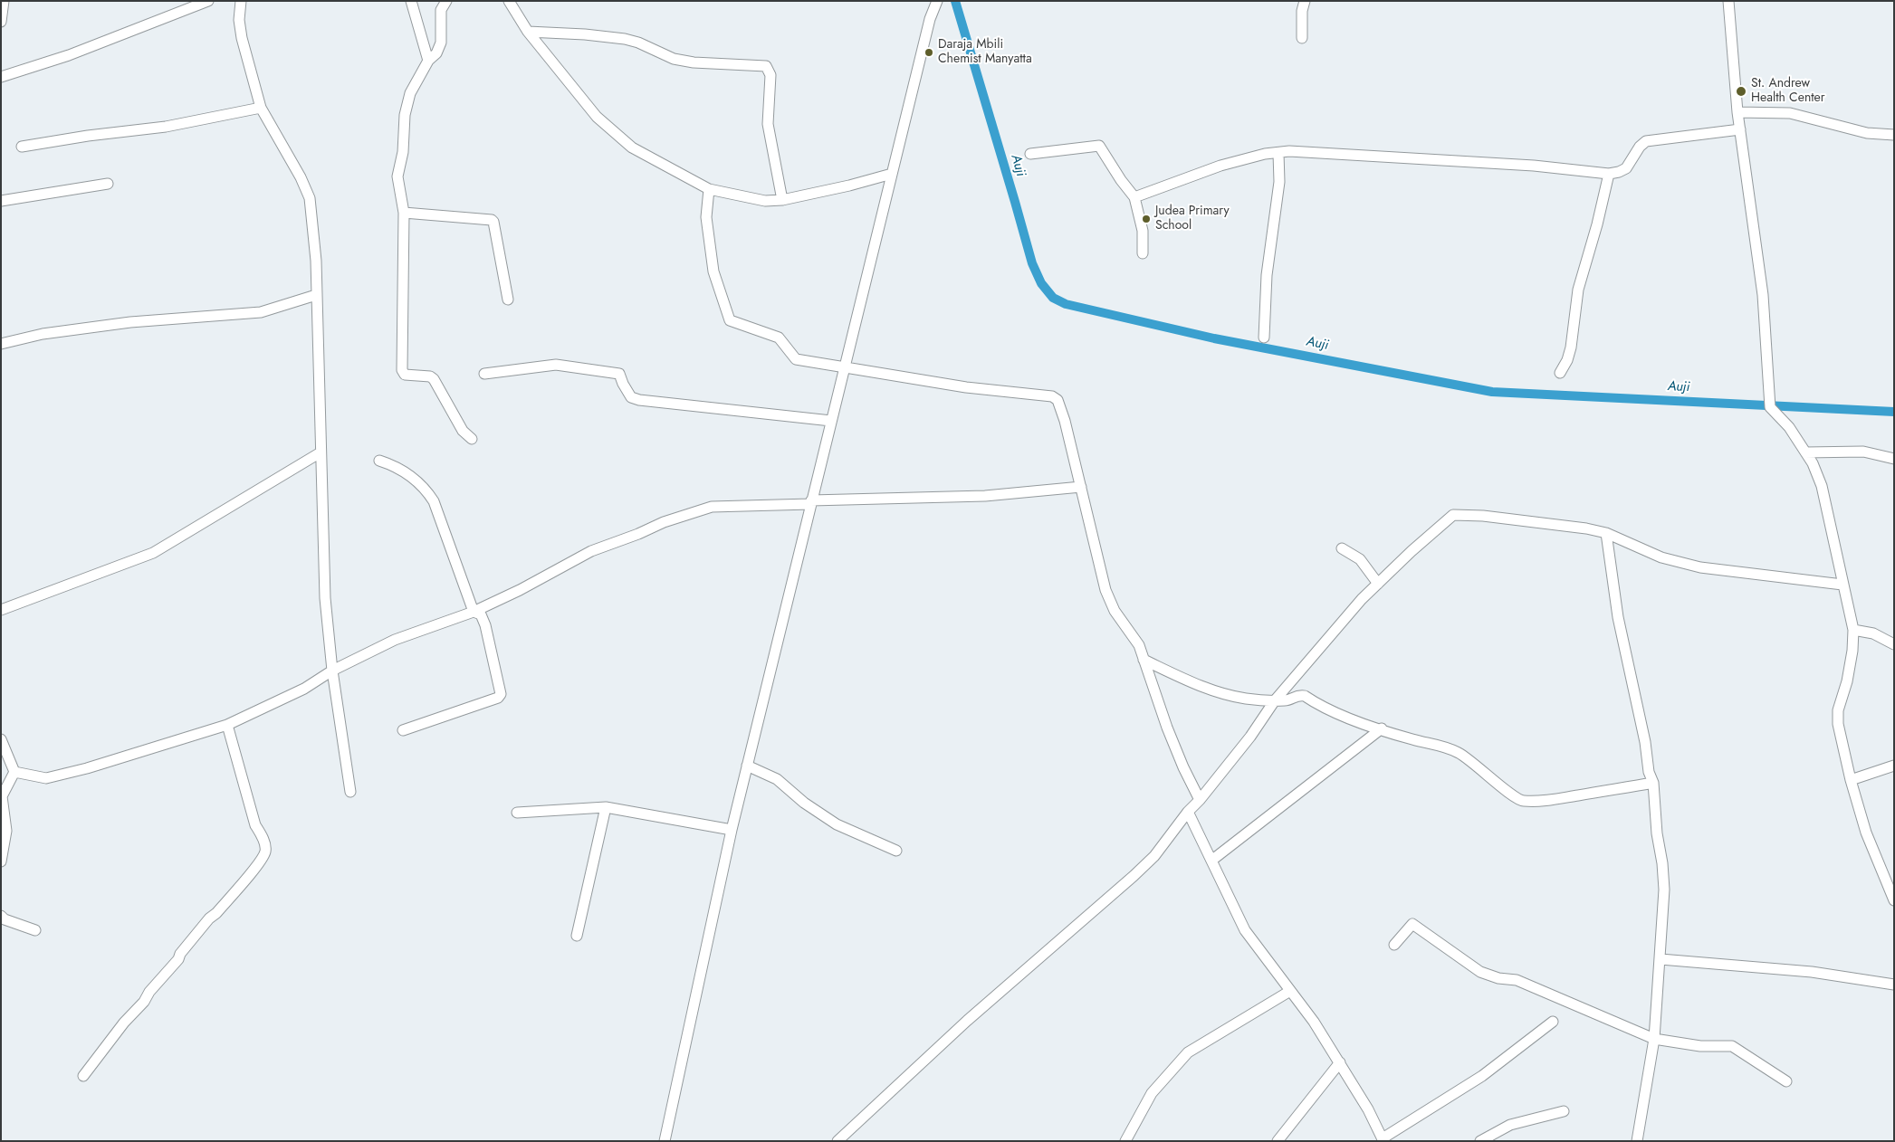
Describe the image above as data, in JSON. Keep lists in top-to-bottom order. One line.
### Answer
{"water":["Auji"],"places":["Daraja Mbili Chemist Manyatta","St. Andrew Health Center","Judea Primary School"]}
